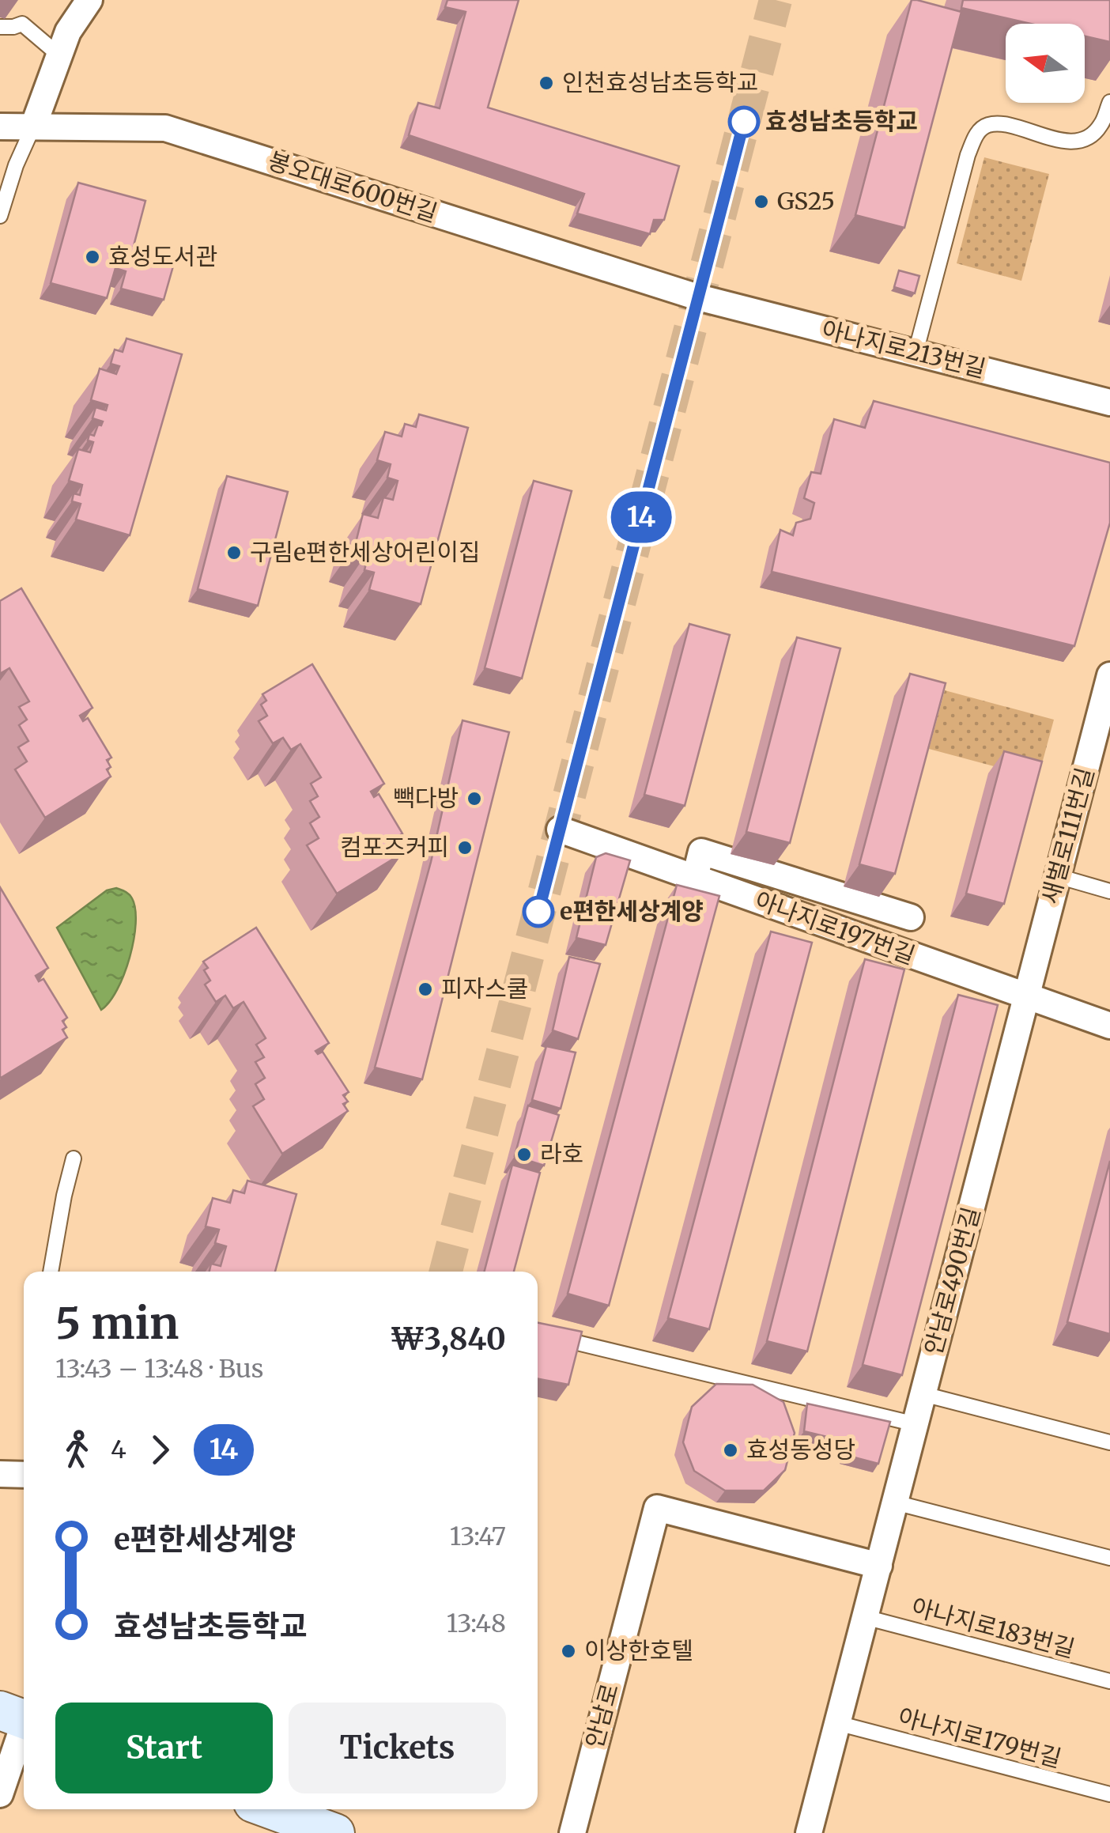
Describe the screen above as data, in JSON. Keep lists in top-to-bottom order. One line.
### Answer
{"streets":{"street":["봉오대로600번길","아나지로213번길","새벌로111번길","아나지로197번길","안남로490번길","안남로"],"lane":["아나지로183번길","아나지로179번길"]},"crossings":[["봉오대로600번길","아나지로213번길"],["새벌로111번길","아나지로197번길"],["새벌로111번길","안남로490번길"],["아나지로197번길","안남로490번길"],["안남로490번길","아나지로183번길"],["안남로490번길","안남로"],["안남로490번길","아나지로179번길"]],"places":["인천효성남초등학교","효성남초등학교","GS25","효성도서관","구림e편한세상어린이집","빽다방","컴포즈커피","e편한세상계양","피자스쿨","라호","효성동성당","이상한호텔"],"lines":["bus line 14"],"north":"left","page":{"on_map":"14","heading":["5 min","13:43 – 13:48 · Bus","₩3,840"],"legs":["4","14"],"list":[{"name":"e편한세상계양","value":"13:47"},{"name":"효성남초등학교","value":"13:48"}],"buttons":["Start","Tickets"]}}
